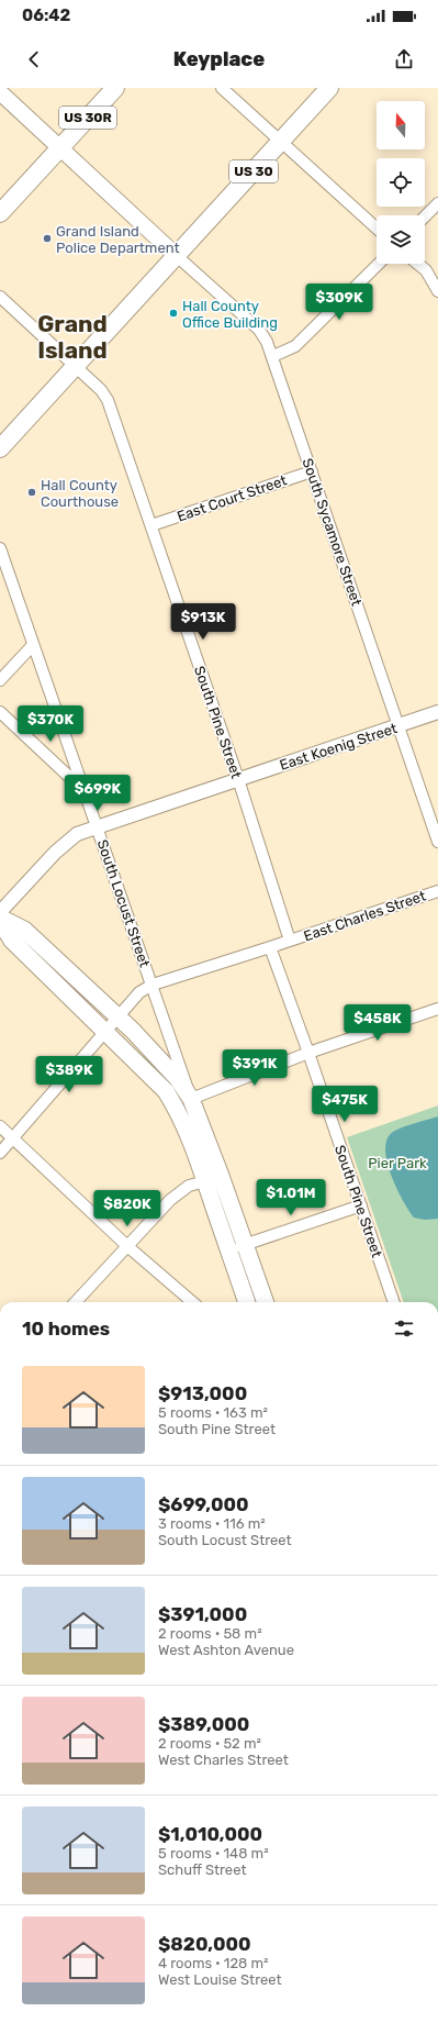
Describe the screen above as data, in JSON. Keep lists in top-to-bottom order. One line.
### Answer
{"streets":{"highway":["US 30R","US 30"],"street":["East Court Street","South Sycamore Street","South Pine Street","East Koenig Street","South Locust Street","East Charles Street"]},"crossings":[["US 30","South Sycamore Street"],["US 30","South Pine Street"],["East Court Street","South Sycamore Street"],["East Court Street","South Pine Street"],["South Sycamore Street","East Koenig Street"],["South Pine Street","East Koenig Street"],["South Pine Street","East Charles Street"],["East Koenig Street","South Locust Street"],["South Locust Street","East Charles Street"]],"districts":["Grand Island"],"parks":["Pier Park"],"places":["Grand Island Police Department","Hall County Office Building","Hall County Courthouse"],"north":"top","page":{"status":"06:42","header":"Keyplace","price":["$309K","$913K","$370K","$699K","$458K","$391K","$389K","$475K","$1.01M","$820K"],"heading":"10 homes","list":[{"name":"$913,000","note":"5 rooms · 163 m² · South Pine Street"},{"name":"$699,000","note":"3 rooms · 116 m² · South Locust Street"},{"name":"$391,000","note":"2 rooms · 58 m² · West Ashton Avenue"},{"name":"$389,000","note":"2 rooms · 52 m² · West Charles Street"},{"name":"$1,010,000","note":"5 rooms · 148 m² · Schuff Street"},{"name":"$820,000","note":"4 rooms · 128 m² · West Louise Street"}]}}
